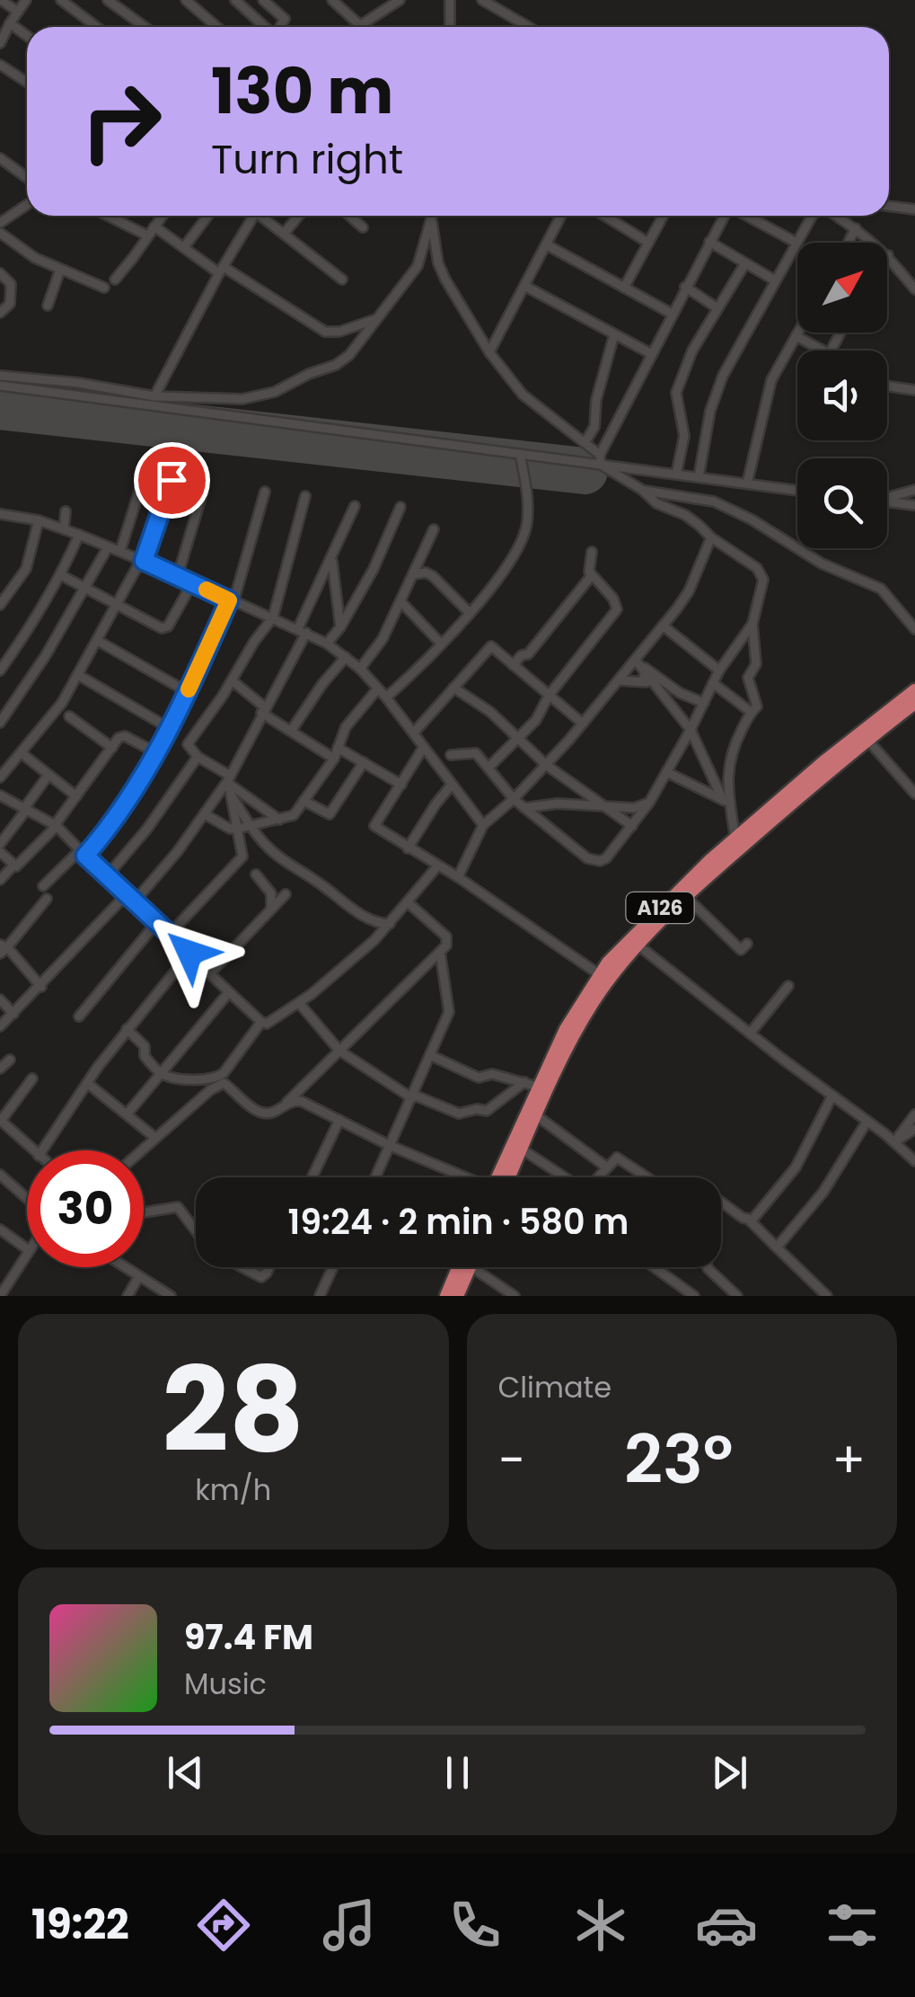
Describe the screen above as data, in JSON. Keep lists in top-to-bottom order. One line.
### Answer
{"streets":{"highway":["A126"]},"north":"top right","page":{"turn":["130 m","Turn right"],"limit":"30","trip":"19:24 · 2 min · 580 m","tile":[["28","km/h"],"Climate"],"heat":["−","23°","+"],"song":["97.4 FM","Music"],"tabs":"19:22"}}
